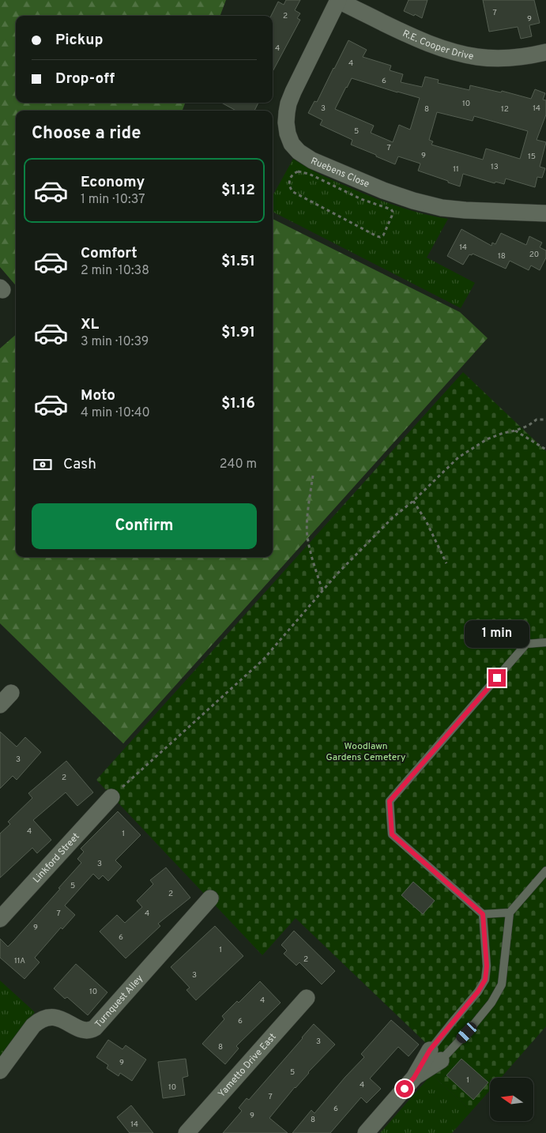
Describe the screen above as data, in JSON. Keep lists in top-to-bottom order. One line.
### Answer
{"streets":{"street":["R.E. Cooper Drive","Ruebens Close","Linkford Street","Turnquest Alley","Yametto Drive East"]},"crossings":[["R.E. Cooper Drive","Ruebens Close"]],"parks":["Woodlawn Gardens Cemetery"],"house_numbers":["7","2","9","4","4","6","10","3","14","8","12","5","7","9","15","13","11","14","20","18","3","2","4","1","3","5","2","7","4","9","6","1","2","11A","3","10","4","6","3","8","9","5","1","4","10","7","6","9","8","14"],"north":"left","page":{"banner":["Pickup","Drop-off"],"heading":"Choose a ride","list":[{"name":"Economy","note":"1 min · 10:37","value":"$1.12"},{"name":"Comfort","note":"2 min · 10:38","value":"$1.51"},{"name":"XL","note":"3 min · 10:39","value":"$1.91"},{"name":"Moto","note":"4 min · 10:40","value":"$1.16"}],"pay":["Cash","240 m"],"buttons":"Confirm","bubble":"1 min"}}
